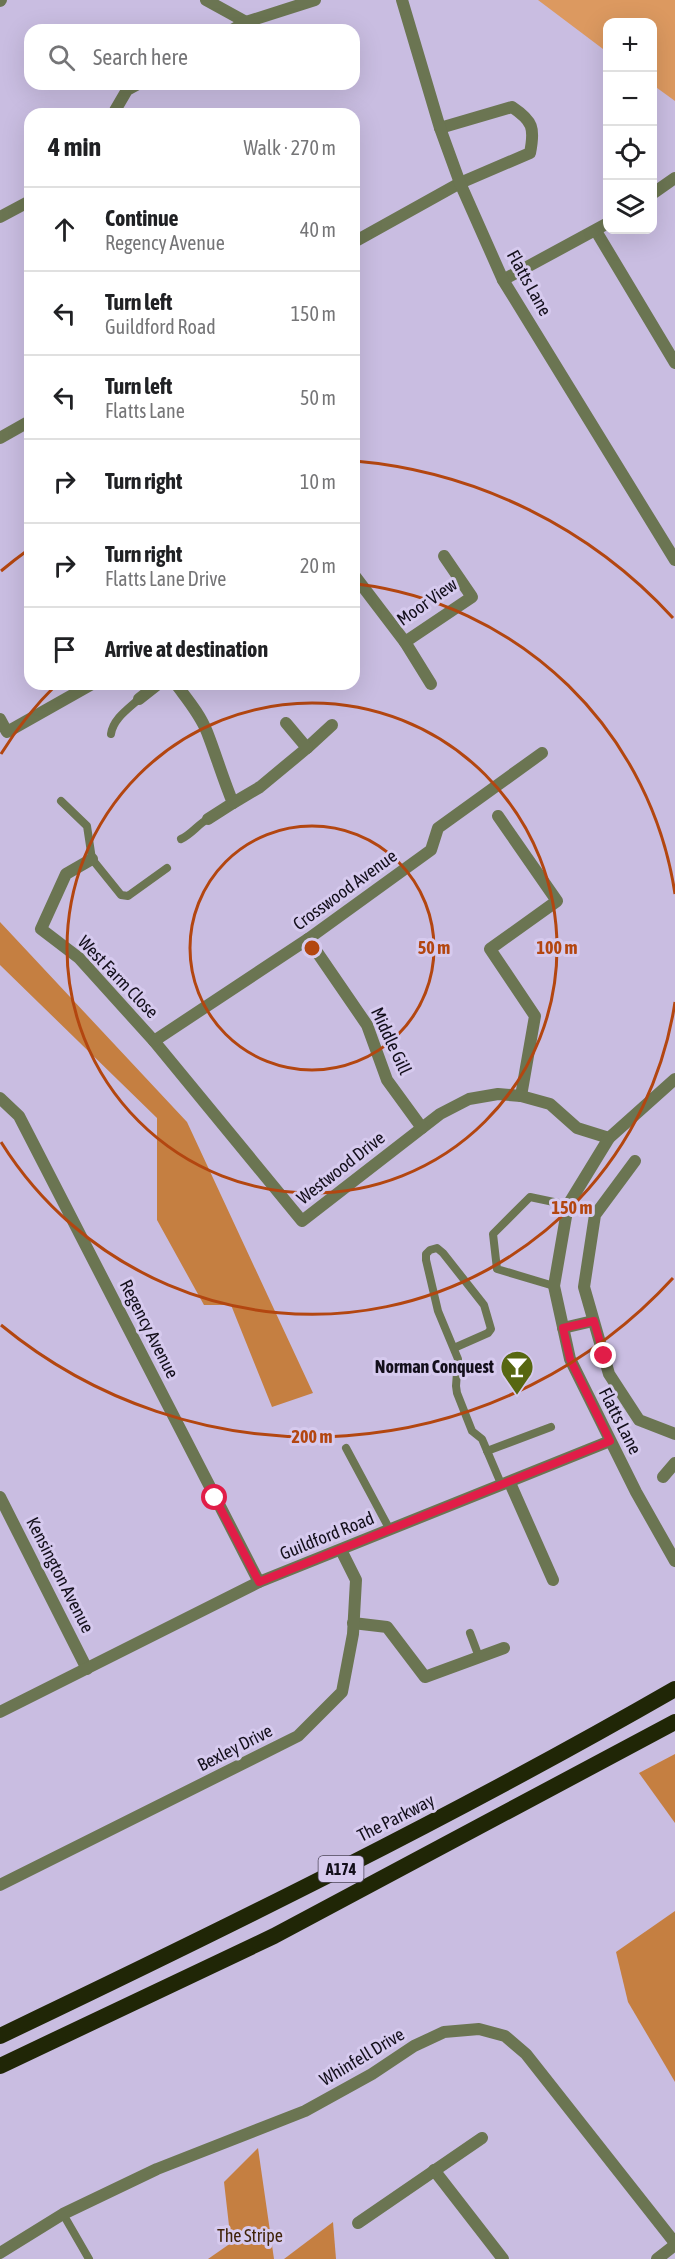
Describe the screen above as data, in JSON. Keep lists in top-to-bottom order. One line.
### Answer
{"streets":{"highway":["The Parkway","A174"],"street":["Flatts Lane","Moor View","Crosswood Avenue","West Farm Close","Middle Gill","Westwood Drive","Regency Avenue","Guildford Road","Kensington Avenue","Bexley Drive","Whinfell Drive"]},"crossings":[["Flatts Lane","Westwood Drive"],["Flatts Lane","Guildford Road"],["Crosswood Avenue","West Farm Close"],["Crosswood Avenue","Middle Gill"],["Crosswood Avenue","Westwood Drive"],["West Farm Close","Westwood Drive"],["Middle Gill","Westwood Drive"],["Regency Avenue","Guildford Road"],["Guildford Road","Kensington Avenue"],["Guildford Road","Bexley Drive"]],"parks":["The Stripe"],"places":{"bar":["Norman Conquest"]},"page":{"map_buttons":["+","−"],"search":"Search here","heading":["4 min","Walk · 270 m"],"list":[["Continue","Regency Avenue","40 m"],["Turn left","Guildford Road","150 m"],["Turn left","Flatts Lane","50 m"],["Turn right","10 m"],["Turn right","Flatts Lane Drive","20 m"],"Arrive at destination"]},"rings":["50 m","100 m","150 m","200 m"]}
